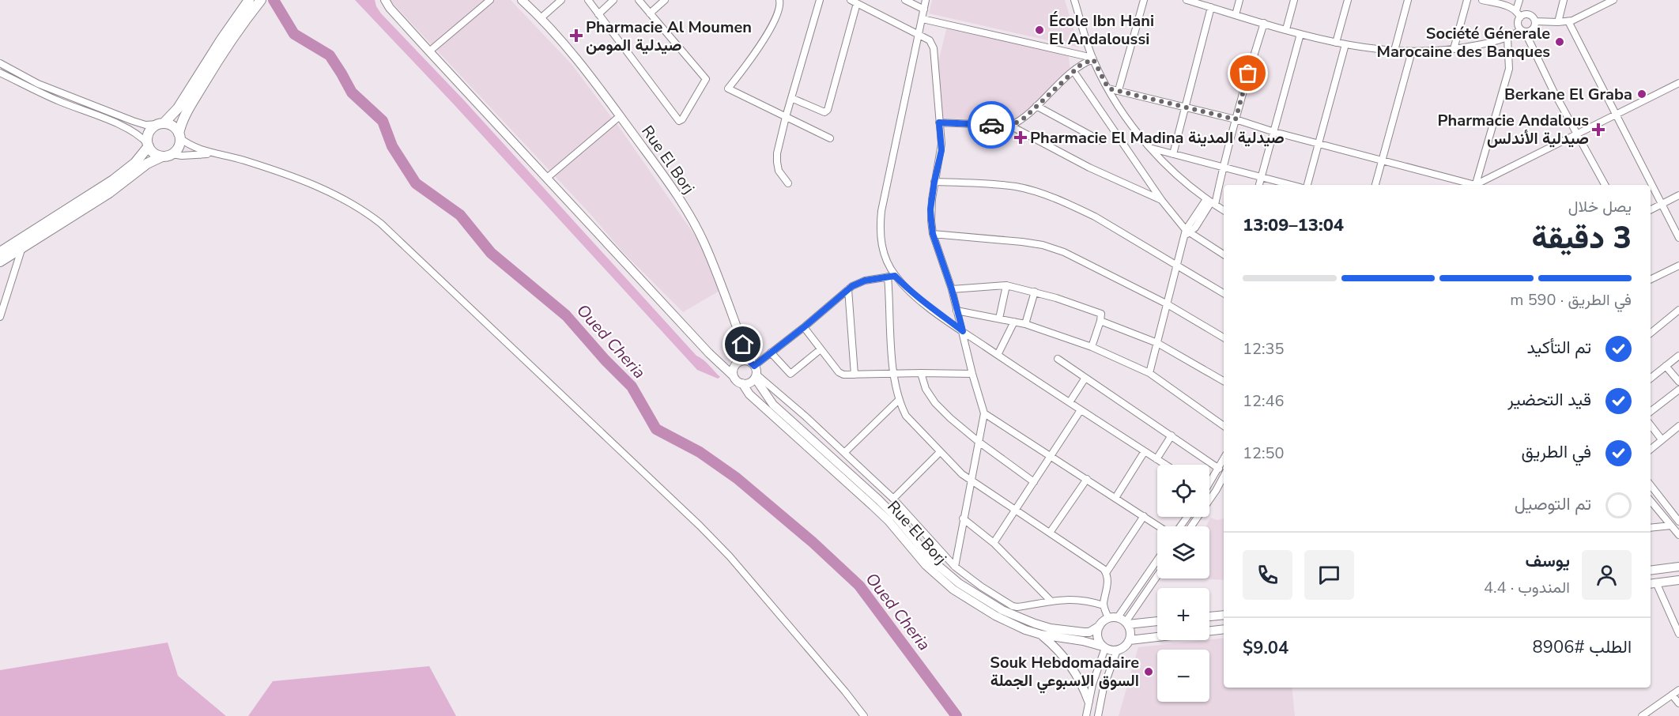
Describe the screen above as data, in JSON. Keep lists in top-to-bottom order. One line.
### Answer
{"streets":{"main road":["Rue El Borj"]},"water":["Oued Cheria"],"places":{"other":["École Ibn Hani El Andaloussi","Société Génerale Marocaine des Banques","Berkane El Graba","Souk Hebdomadaire السوق الاسبوعي الجملة"],"health":["Pharmacie Al Moumen صيدلية المومن","Pharmacie Andalous صيدلية الأندلس","Pharmacie El Madina صيدلية المدينة"]},"page":{"heading":["3 دقيقة","يصل خلال","13:04–13:09"],"panel":["يوسف","المندوب · 4.4","الطلب #8906","$9.04"],"bar":"في الطريق · 590 m","list":[["تم التأكيد","12:35"],["قيد التحضير","12:46"],["في الطريق","12:50"],"تم التوصيل"],"map_buttons":["+","−"]}}
